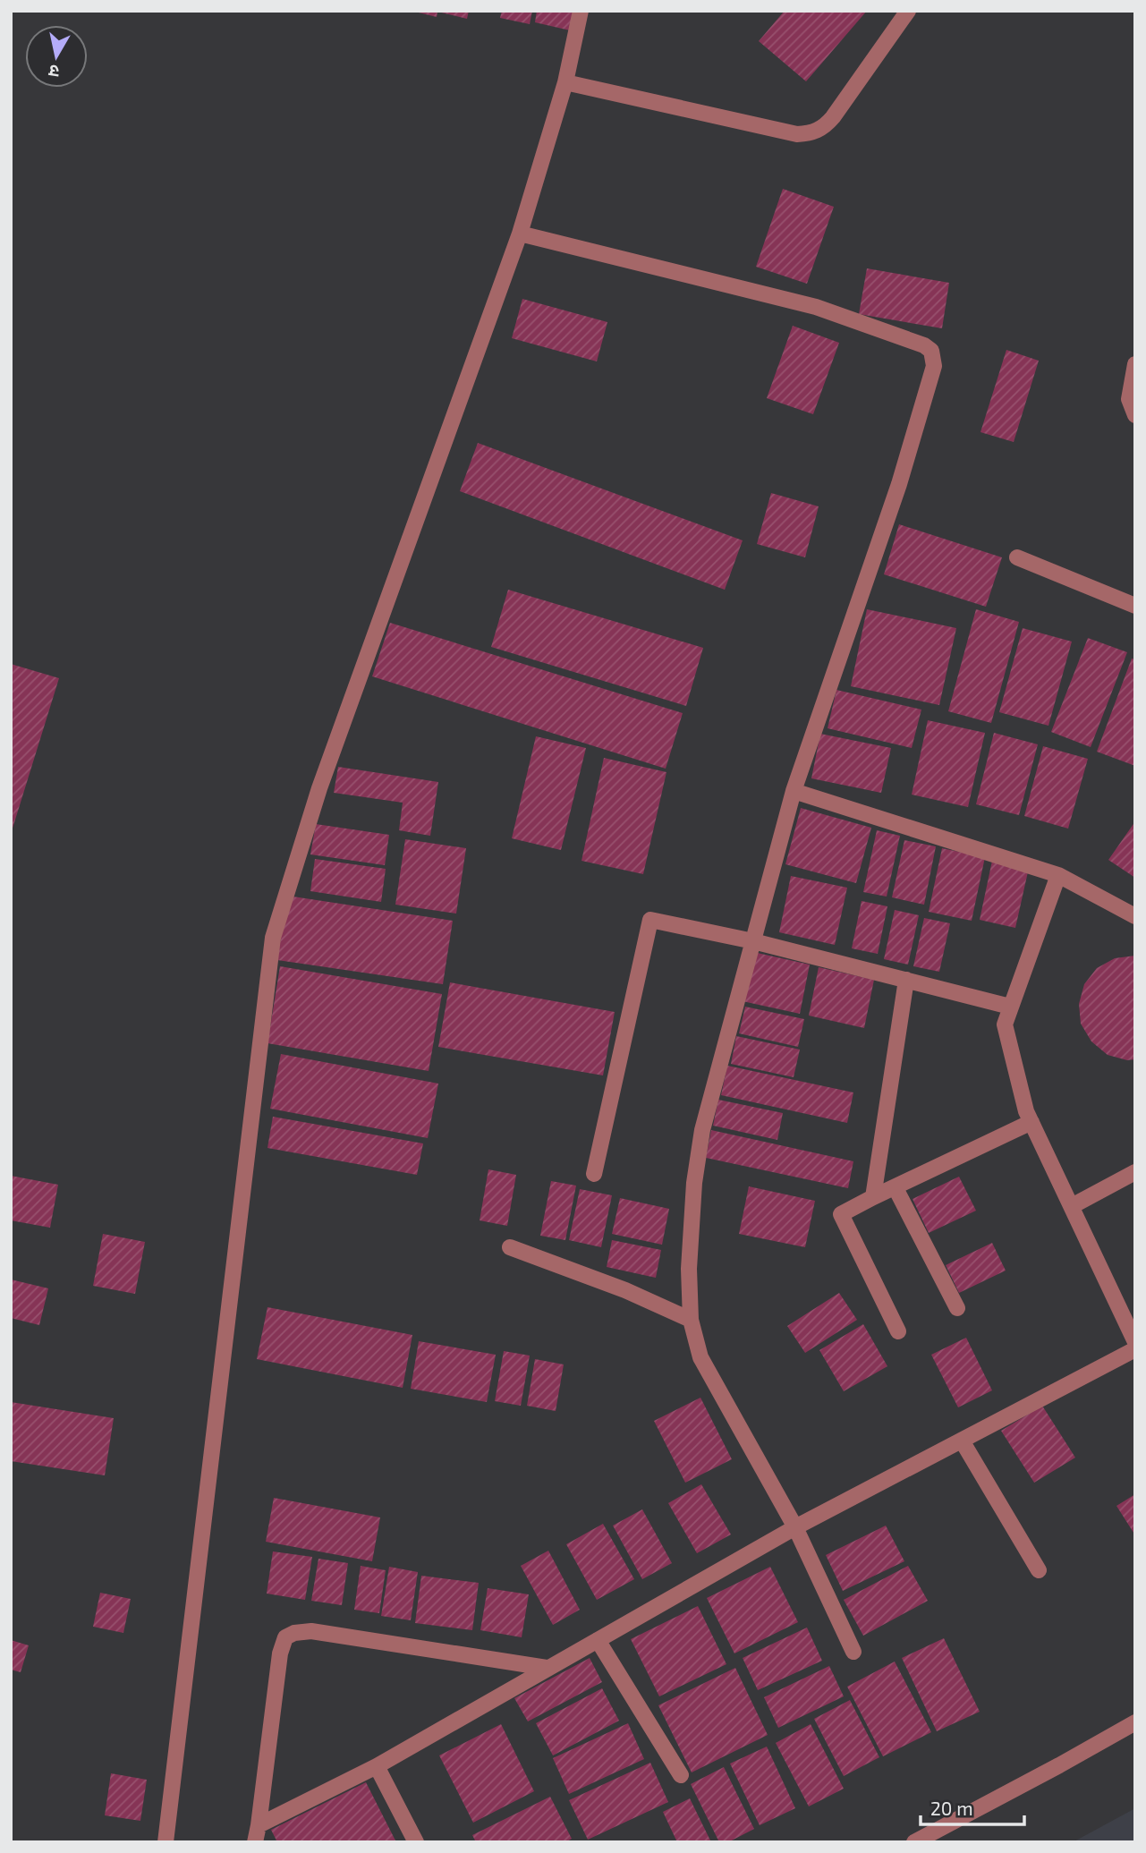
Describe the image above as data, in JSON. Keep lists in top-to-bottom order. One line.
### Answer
{"scale_bar":"20 m","north":"bottom"}
